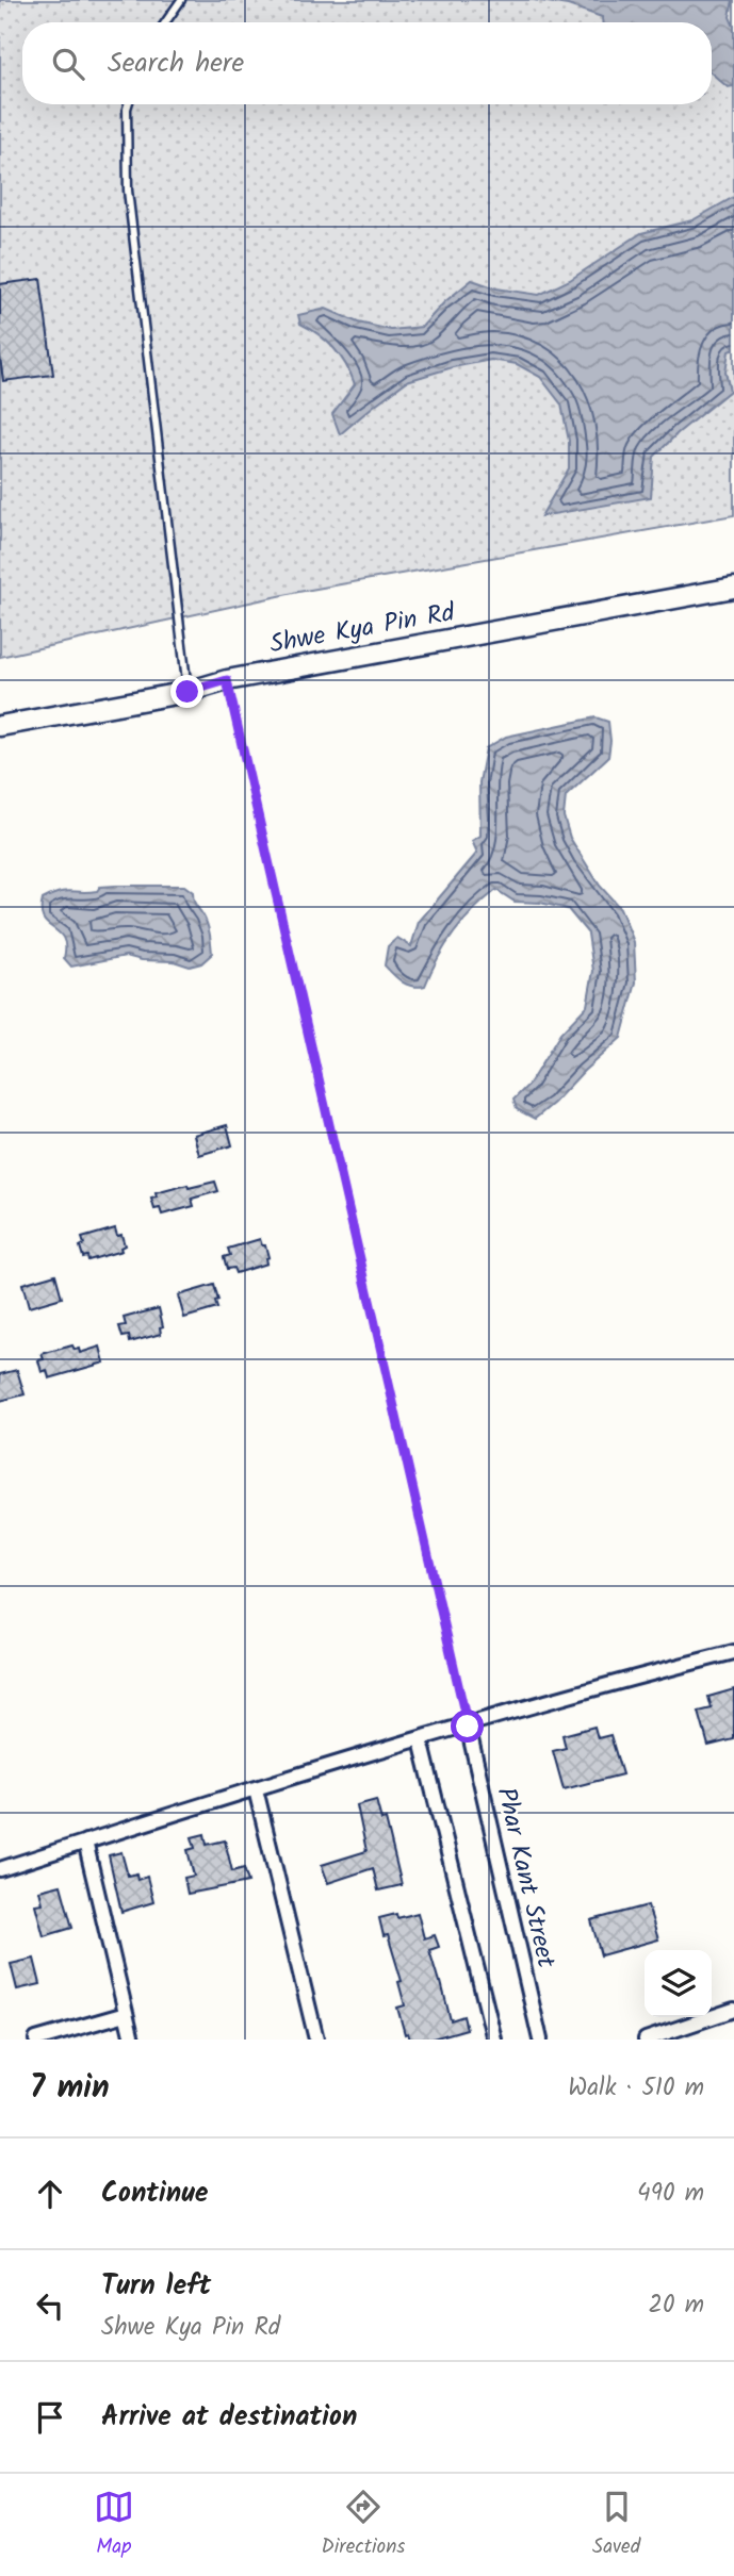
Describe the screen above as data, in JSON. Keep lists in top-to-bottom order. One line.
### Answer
{"streets":{"street":["Shwe Kya Pin Rd","Phar Kant Street"]},"page":{"search":"Search here","heading":["7 min","Walk · 510 m"],"list":[["Continue","490 m"],["Turn left","Shwe Kya Pin Rd","20 m"],"Arrive at destination"],"nav":["Map","Directions","Saved"]}}
